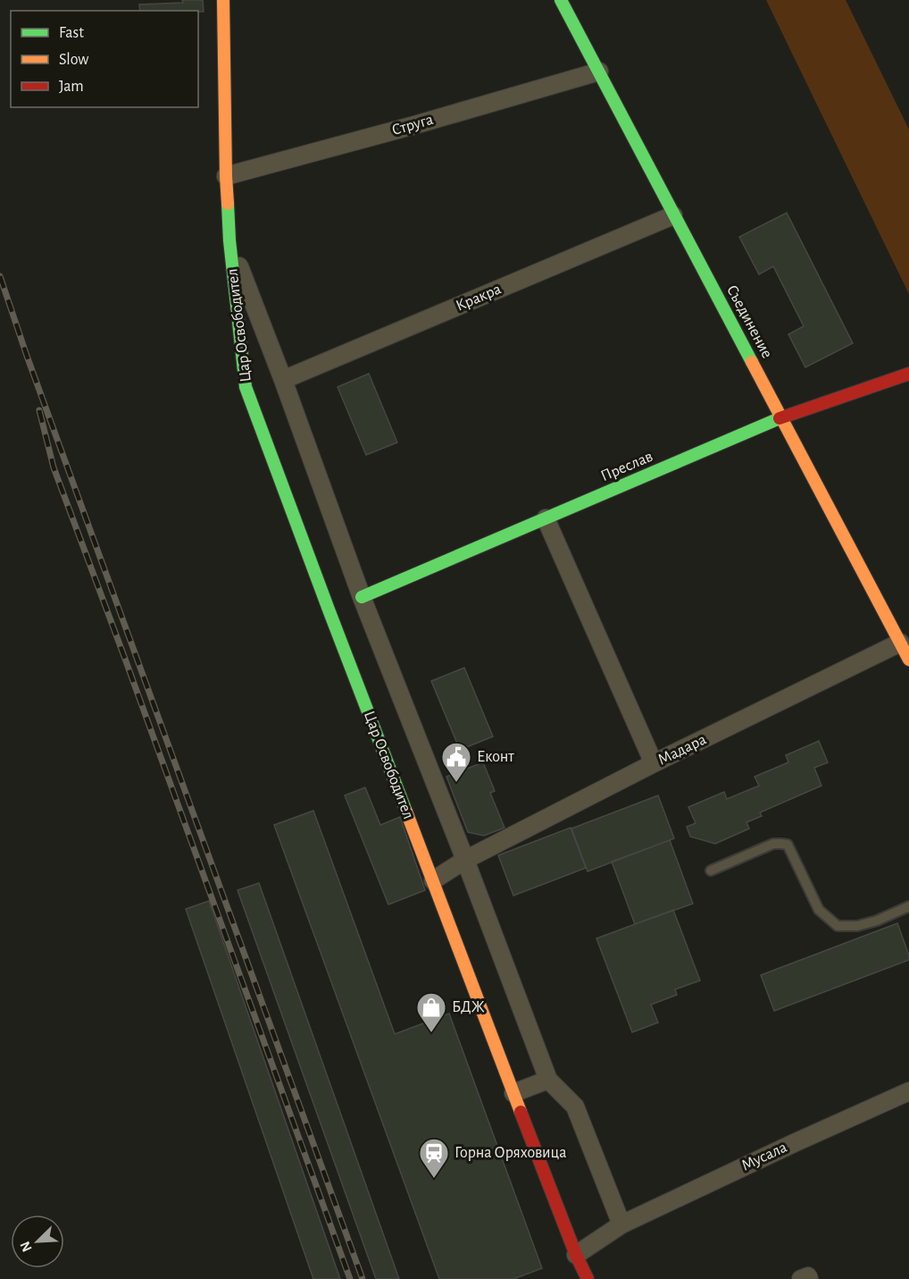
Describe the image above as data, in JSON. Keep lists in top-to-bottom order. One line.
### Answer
{"streets":{"street":["Струга","Кракра","Съединение","Цар Освободител","Преслав","Мадара","Мусала"]},"crossings":[["Струга","Съединение"],["Струга","Цар Освободител"],["Кракра","Съединение"],["Кракра","Цар Освободител"],["Съединение","Преслав"],["Съединение","Мадара"],["Цар Освободител","Преслав"],["Цар Освободител","Мадара"],["Цар Освободител","Мусала"]],"places":{"public building":["Еконт"],"shop":["БДЖ"],"station":["Горна Оряховица"]},"legend":["Fast","Slow","Jam"],"north":"bottom left"}
